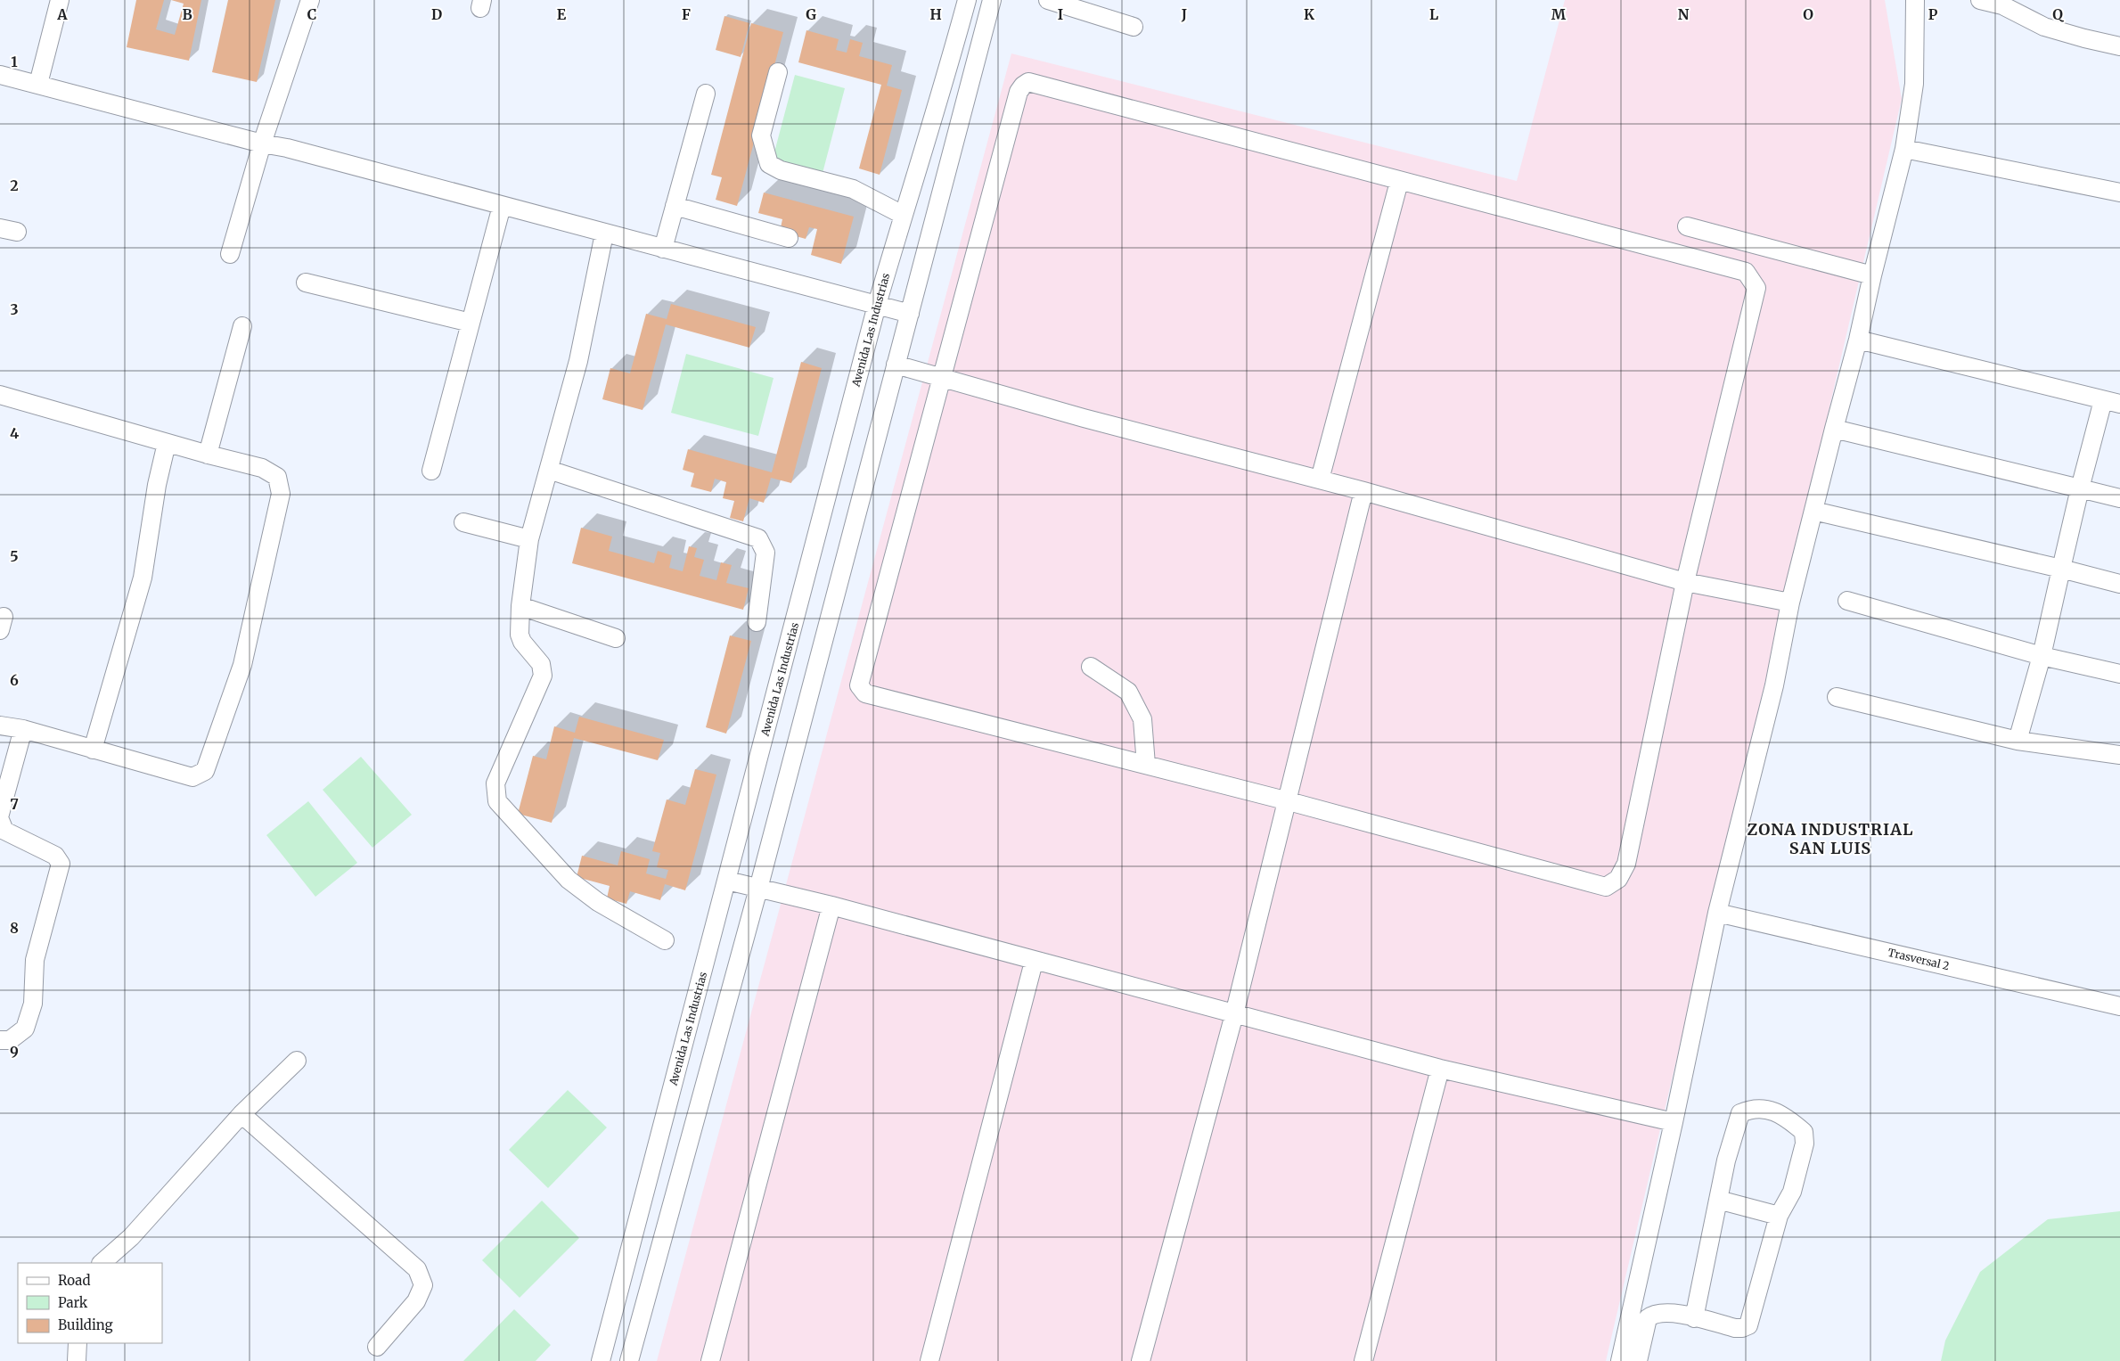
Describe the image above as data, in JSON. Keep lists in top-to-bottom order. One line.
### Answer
{"streets":{"street":["Avenida Las Industrias","Trasversal 2"]},"districts":["ZONA INDUSTRIAL SAN LUIS"],"legend":["Road","Park","Building"],"grid":{"columns":["A","B","C","D","E","F","G","H","I","J","K","L","M","N","O","P","Q"],"rows":["1","2","3","4","5","6","7","8","9"]}}
